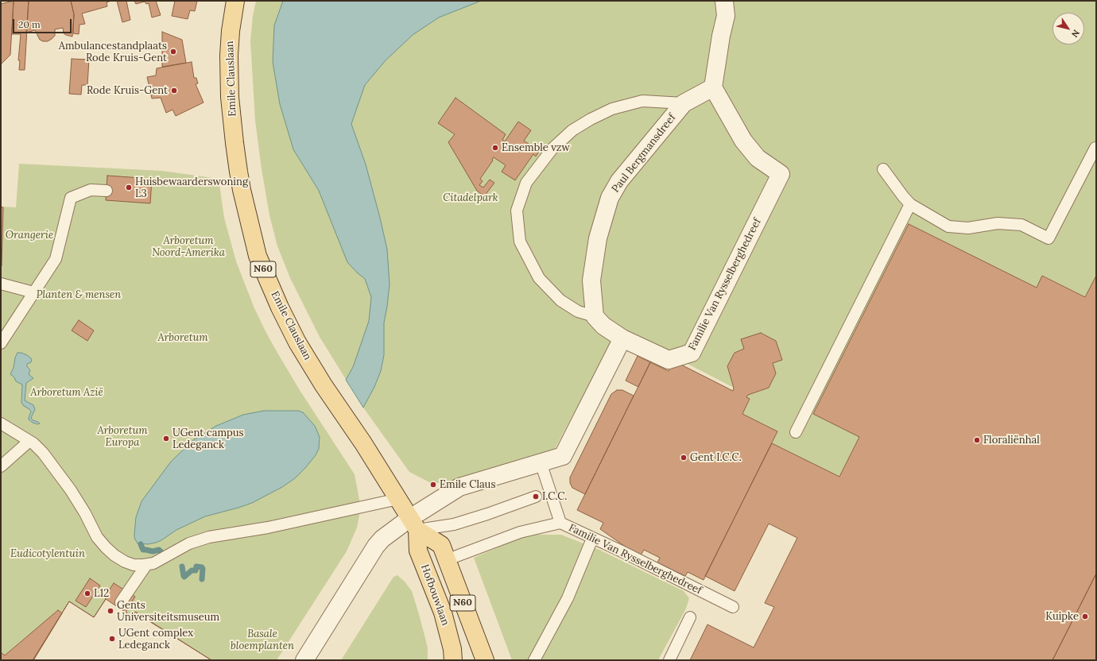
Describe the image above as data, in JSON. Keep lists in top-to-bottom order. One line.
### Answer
{"streets":{"main road":["Emile Clauslaan","N60","Hofbouwlaan"],"street":["Paul Bergmansdreef","Familie Van Rysselberghedreef"]},"crossings":[["Emile Clauslaan","N60"],["Emile Clauslaan","Hofbouwlaan"],["Paul Bergmansdreef","Familie Van Rysselberghedreef"],["N60","Familie Van Rysselberghedreef"],["N60","Hofbouwlaan"]],"parks":["Citadelpark","Orangerie","Arboretum Noord-Amerika","Planten & mensen","Arboretum","Arboretum Azië","Arboretum Europa","Eudicotylentuin","Basale bloemplanten"],"places":["Ambulancestandplaats Rode Kruis-Gent","Rode Kruis-Gent","Ensemble vzw","Huisbewaarderswoning L3","UGent campus Ledeganck","Floraliënhal","Gent I.C.C.","Emile Claus","I.C.C.","L12","Gents Universiteitsmuseum","Kuipke","UGent complex Ledeganck"],"scale_bar":"20 m","north":"bottom right"}
